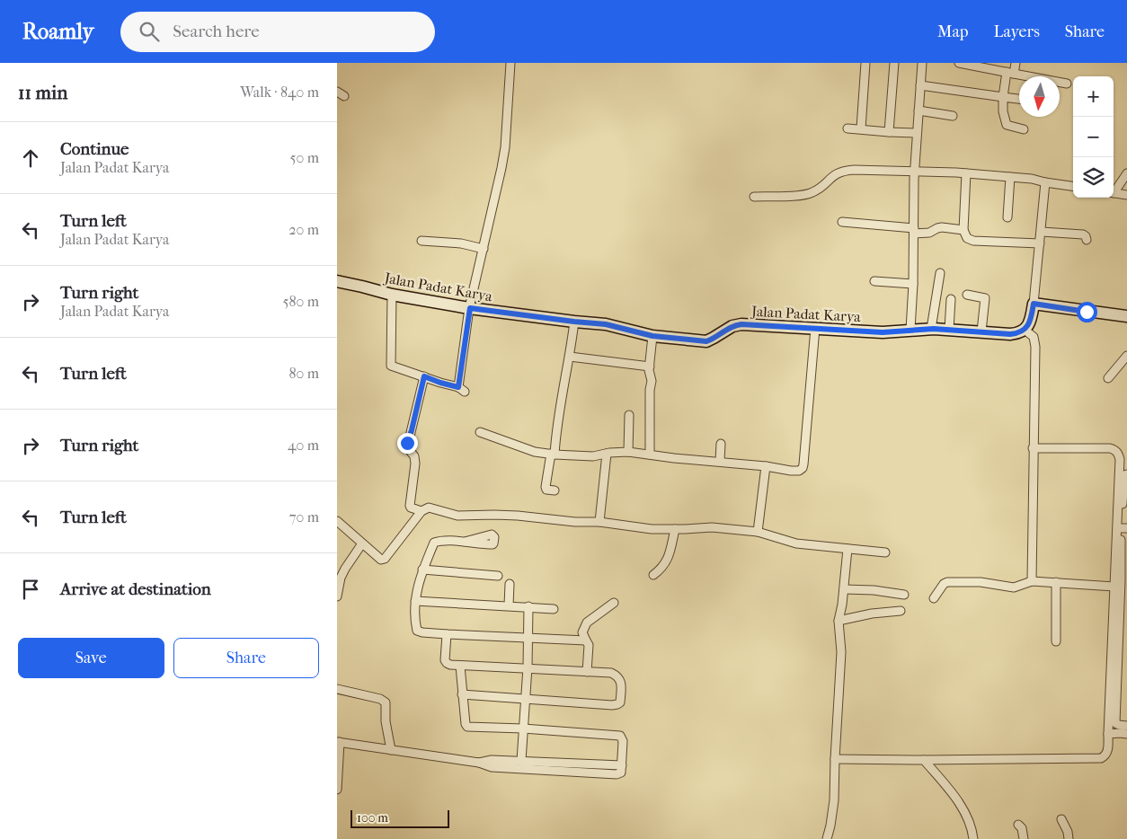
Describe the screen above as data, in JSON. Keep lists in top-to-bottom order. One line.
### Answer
{"streets":{"street":["Jalan Padat Karya"]},"scale_bar":"100 m","north":"bottom","page":{"header":"Roamly","search":"Search here","nav":["Map","Layers","Share"],"heading":["11 min","Walk · 840 m"],"map_buttons":["+","−"],"list":[["Continue","Jalan Padat Karya","50 m"],["Turn left","Jalan Padat Karya","20 m"],["Turn right","Jalan Padat Karya","580 m"],["Turn left","80 m"],["Turn right","40 m"],["Turn left","70 m"],"Arrive at destination"],"buttons":["Save","Share"],"scale":"100 m"}}
